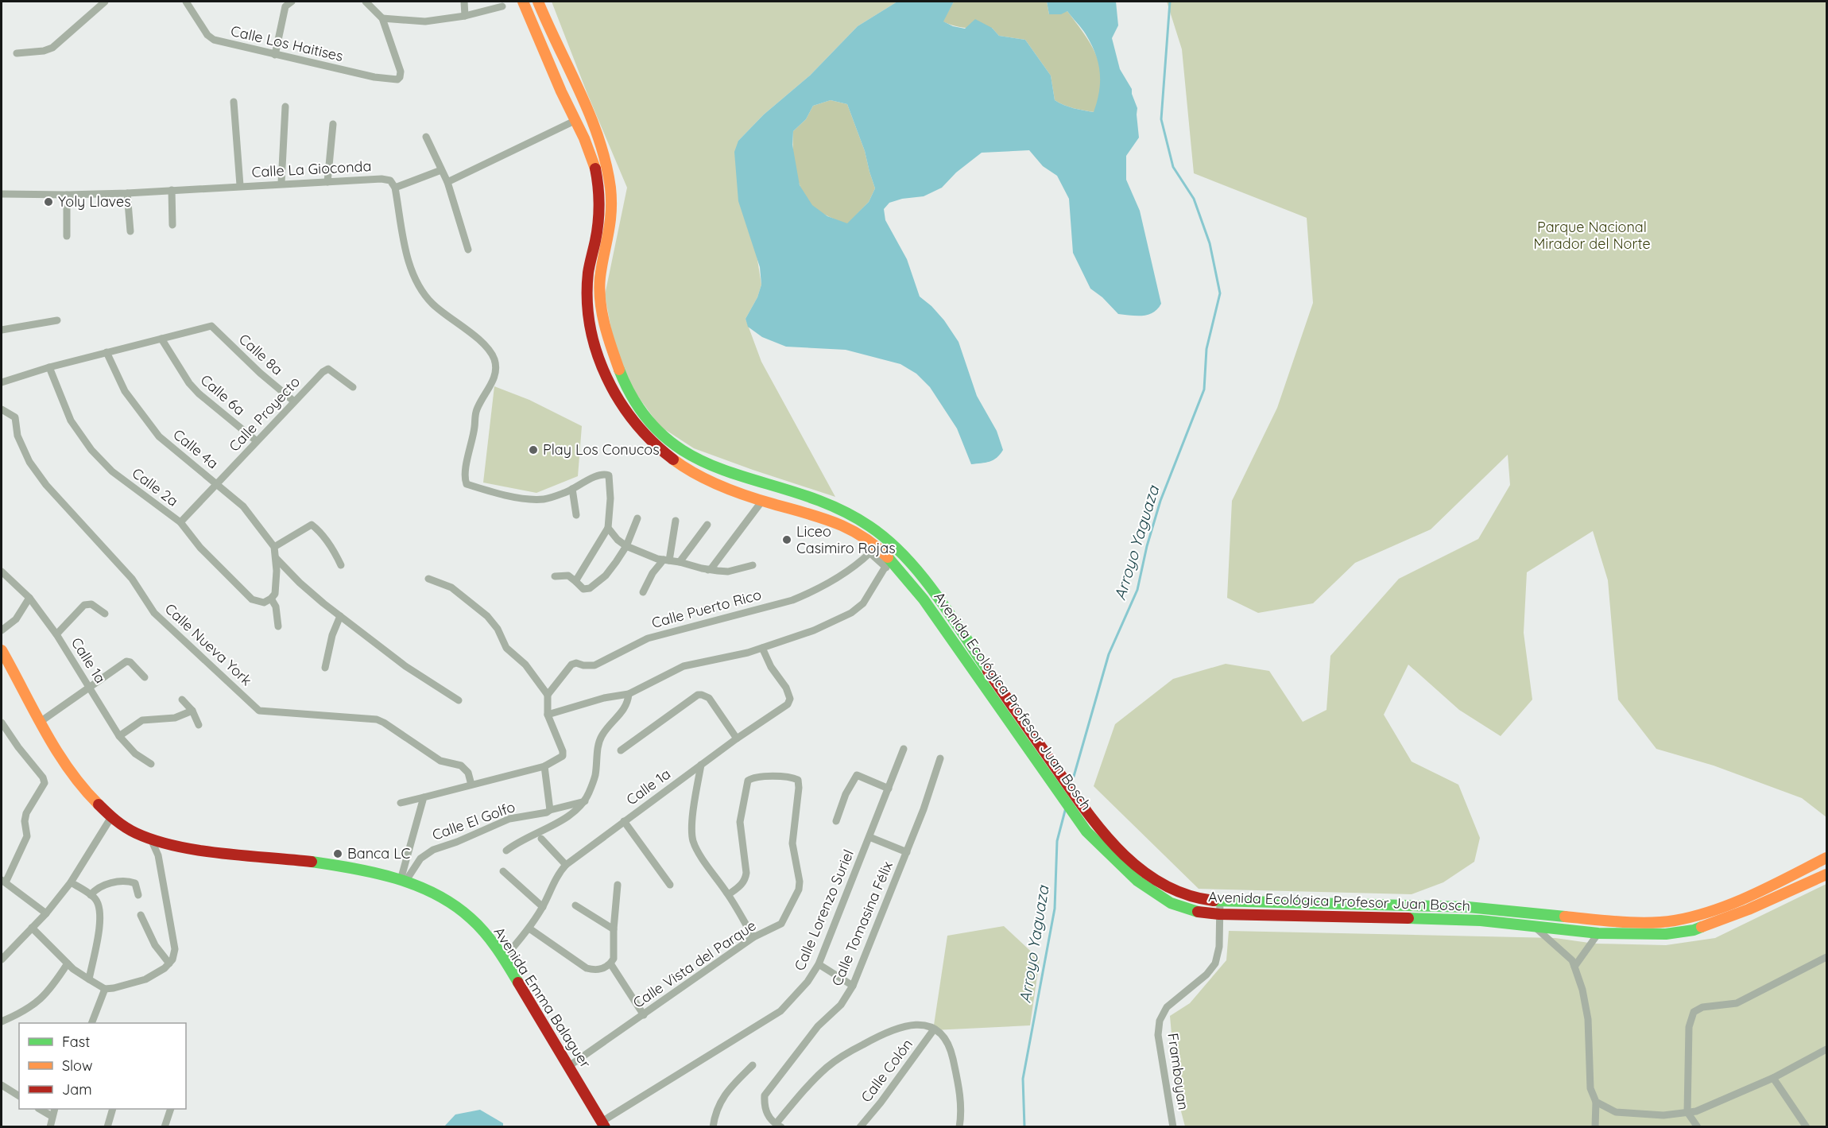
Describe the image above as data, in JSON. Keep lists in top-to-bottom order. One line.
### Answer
{"streets":{"street":["Calle Los Haitises","Calle La Gioconda","Calle 8a","Calle 6a","Calle Proyecto","Calle 4a","Calle 2a","Calle Puerto Rico","Calle Nueva York","Calle 1a","Avenida Ecológica Profesor Juan Bosch","Calle El Golfo","Calle Lorenzo Suriel","Calle Tomasina Félix","Calle Vista del Parque","Avenida Emma Balaguer","Calle Colón","Framboyan"]},"crossings":[["Calle 8a","Calle 6a"],["Calle 8a","Calle Proyecto"],["Calle 6a","Calle Proyecto"],["Calle Proyecto","Calle 4a"],["Calle Proyecto","Calle 2a"],["Calle 4a","Calle 2a"],["Calle Puerto Rico","Avenida Ecológica Profesor Juan Bosch"],["Calle 1a","Avenida Emma Balaguer"],["Avenida Ecológica Profesor Juan Bosch","Framboyan"],["Calle El Golfo","Avenida Emma Balaguer"],["Calle Lorenzo Suriel","Avenida Emma Balaguer"],["Calle Vista del Parque","Avenida Emma Balaguer"]],"water":["Arroyo Yaguaza"],"parks":["Parque Nacional Mirador del Norte"],"places":["Yoly Llaves","Play Los Conucos","Liceo Casimiro Rojas","Banca LC"],"legend":["Fast","Slow","Jam"]}
